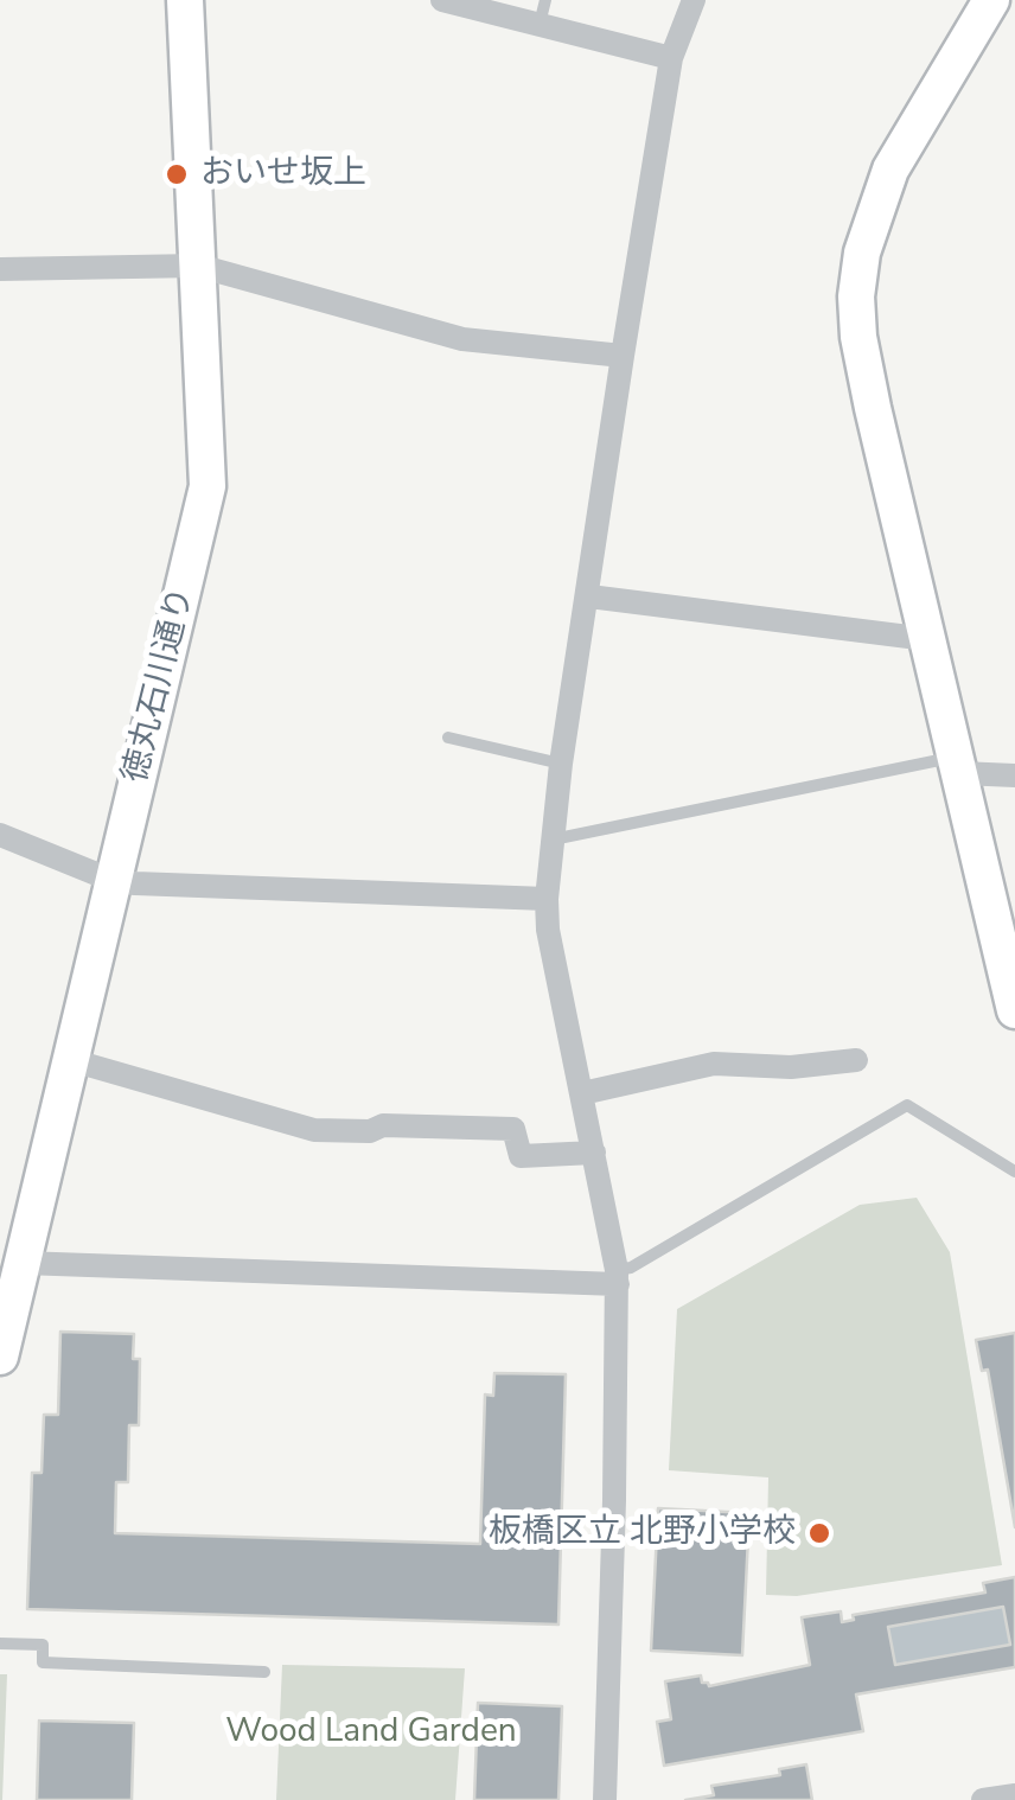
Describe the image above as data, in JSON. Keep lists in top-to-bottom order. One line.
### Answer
{"streets":{"street":["徳丸石川通り"]},"parks":["Wood Land Garden"],"places":["おいせ坂上","板橋区立 北野小学校"]}
